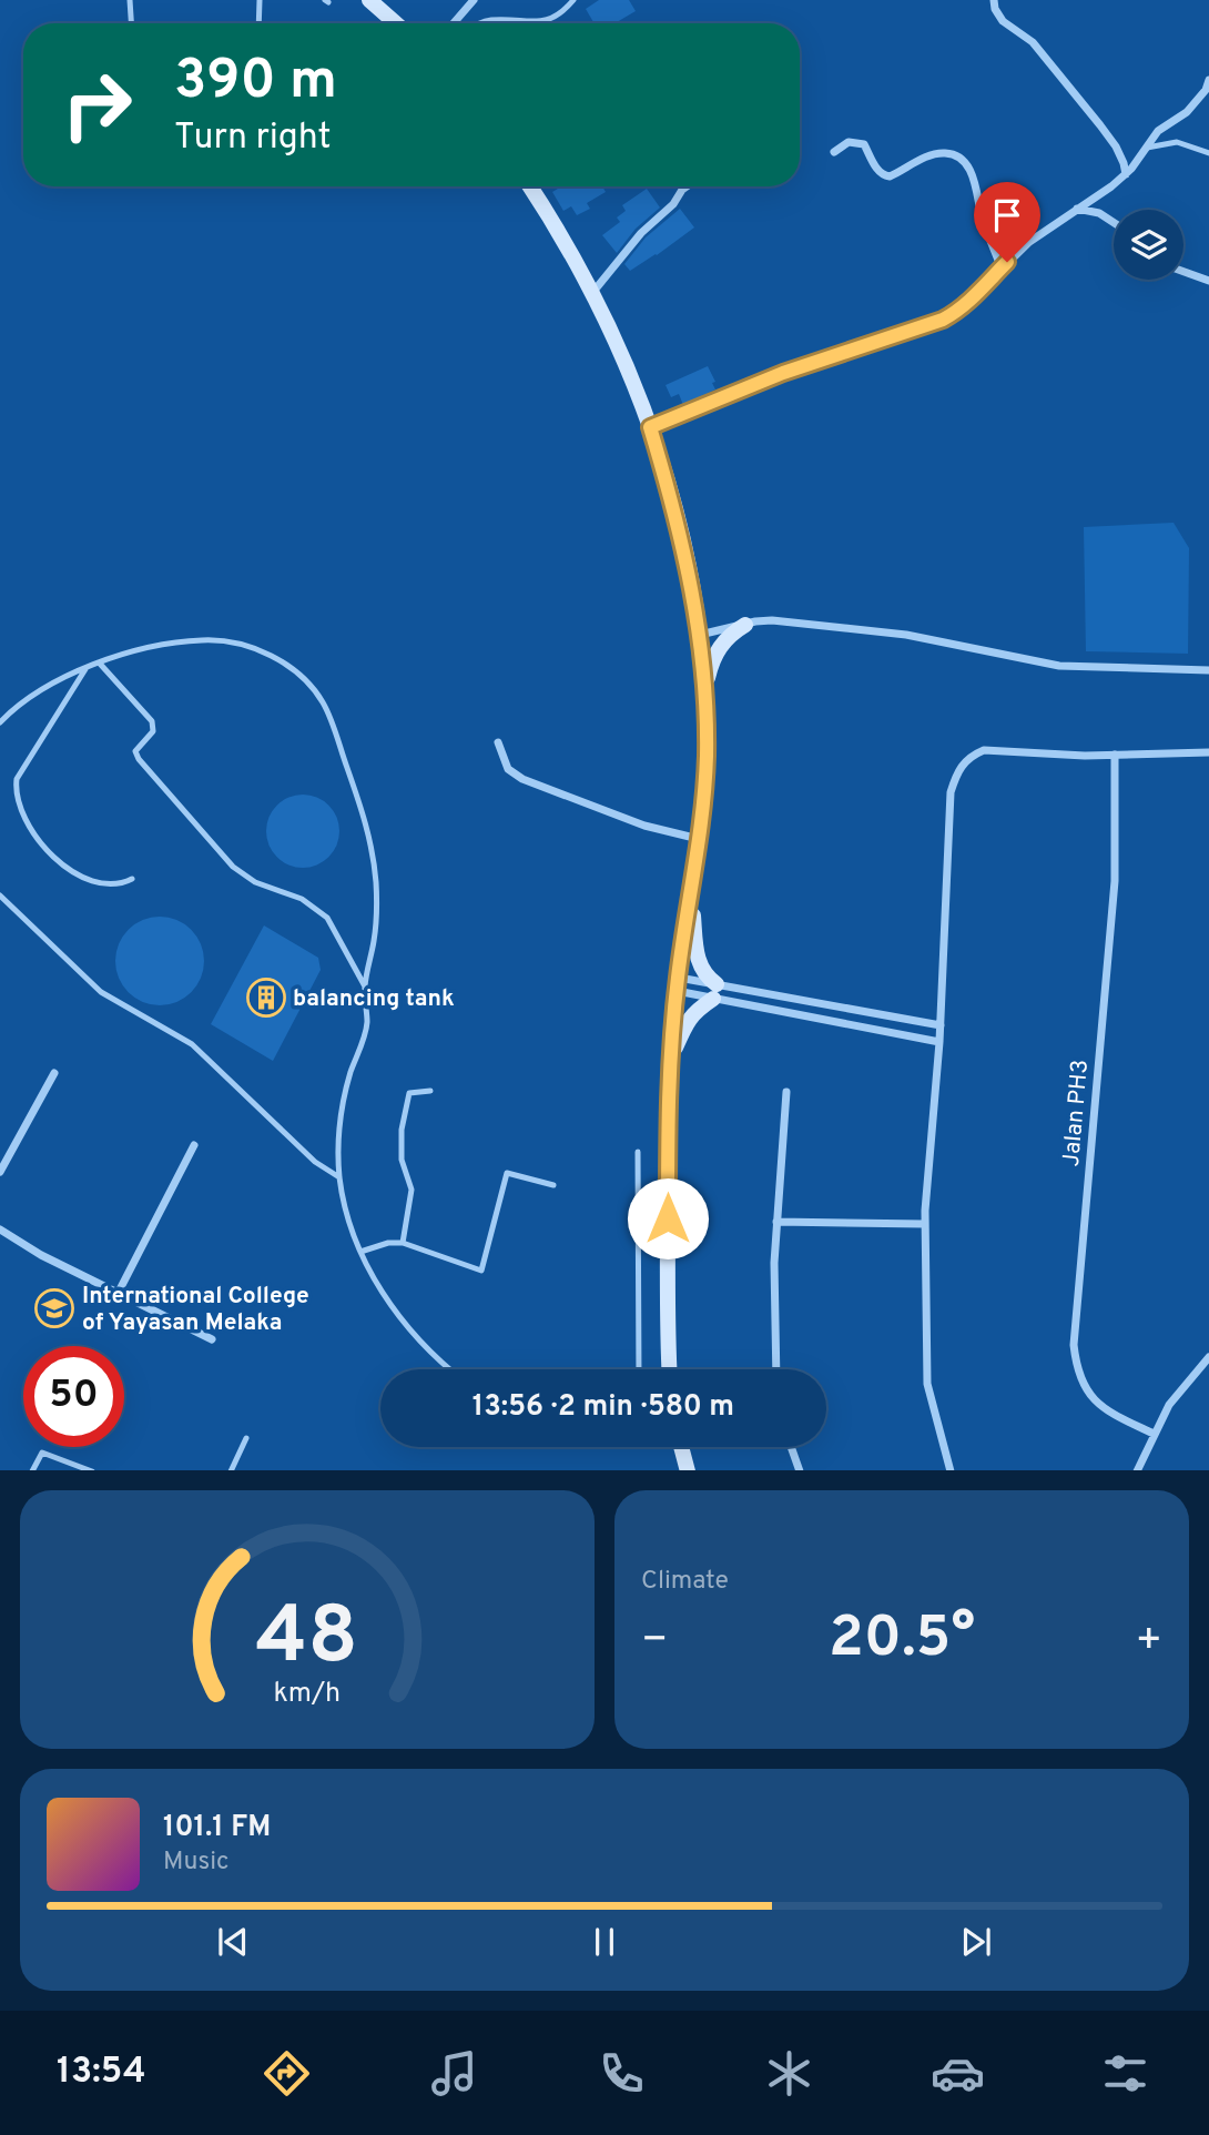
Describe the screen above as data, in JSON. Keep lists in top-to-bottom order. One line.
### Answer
{"streets":{"street":["Jalan PH3"]},"places":{"building":["balancing tank"],"school or university":["International College of Yayasan Melaka"]},"page":{"turn":["390 m","Turn right"],"limit":"50","trip":"13:56 · 2 min · 580 m","tile":"Climate","heat":["−","20.5°","+"],"song":["101.1 FM","Music"],"tabs":"13:54","gauge":["48","km/h"]}}
